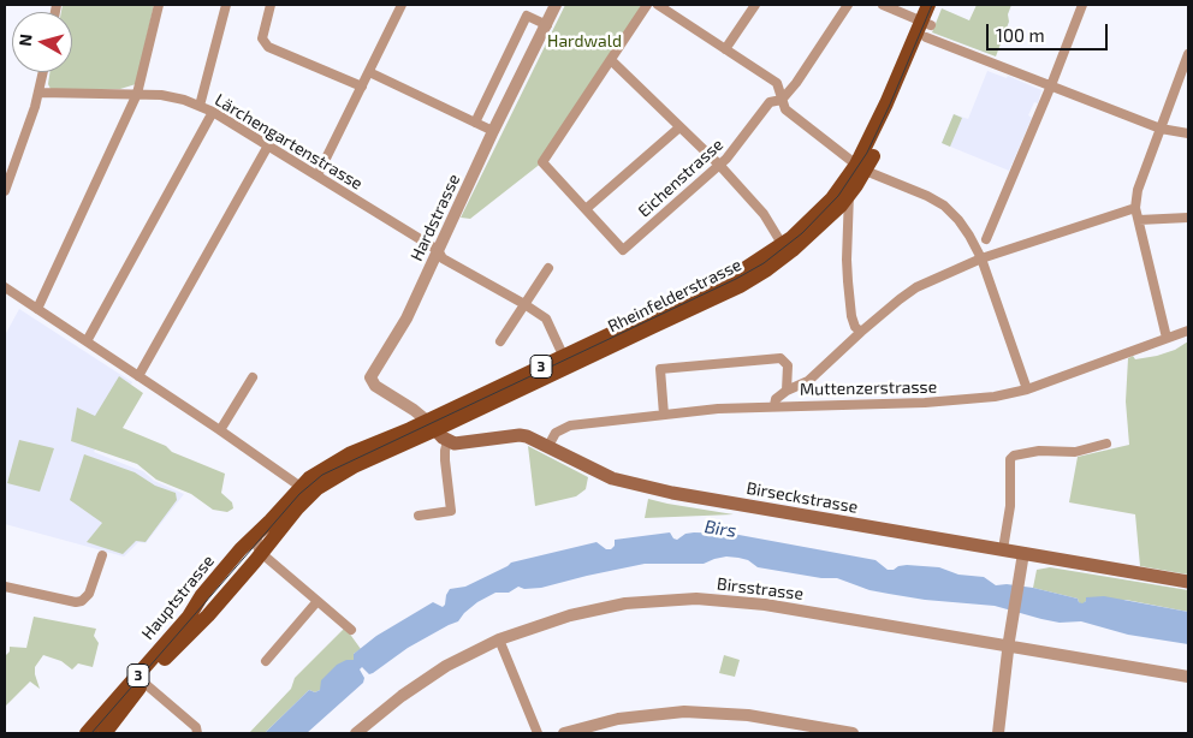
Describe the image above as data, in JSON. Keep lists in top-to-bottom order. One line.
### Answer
{"streets":{"main road":["Rheinfelderstrasse","3","Birseckstrasse","Hauptstrasse"],"street":["Lärchengartenstrasse","Eichenstrasse","Hardstrasse","Muttenzerstrasse","Birsstrasse"]},"crossings":[["Lärchengartenstrasse","Hardstrasse"],["Hardstrasse","Rheinfelderstrasse"],["Rheinfelderstrasse","Hauptstrasse"],["Muttenzerstrasse","Birseckstrasse"]],"water":["Birs"],"parks":["Hardwald"],"scale_bar":"100 m","north":"left"}
